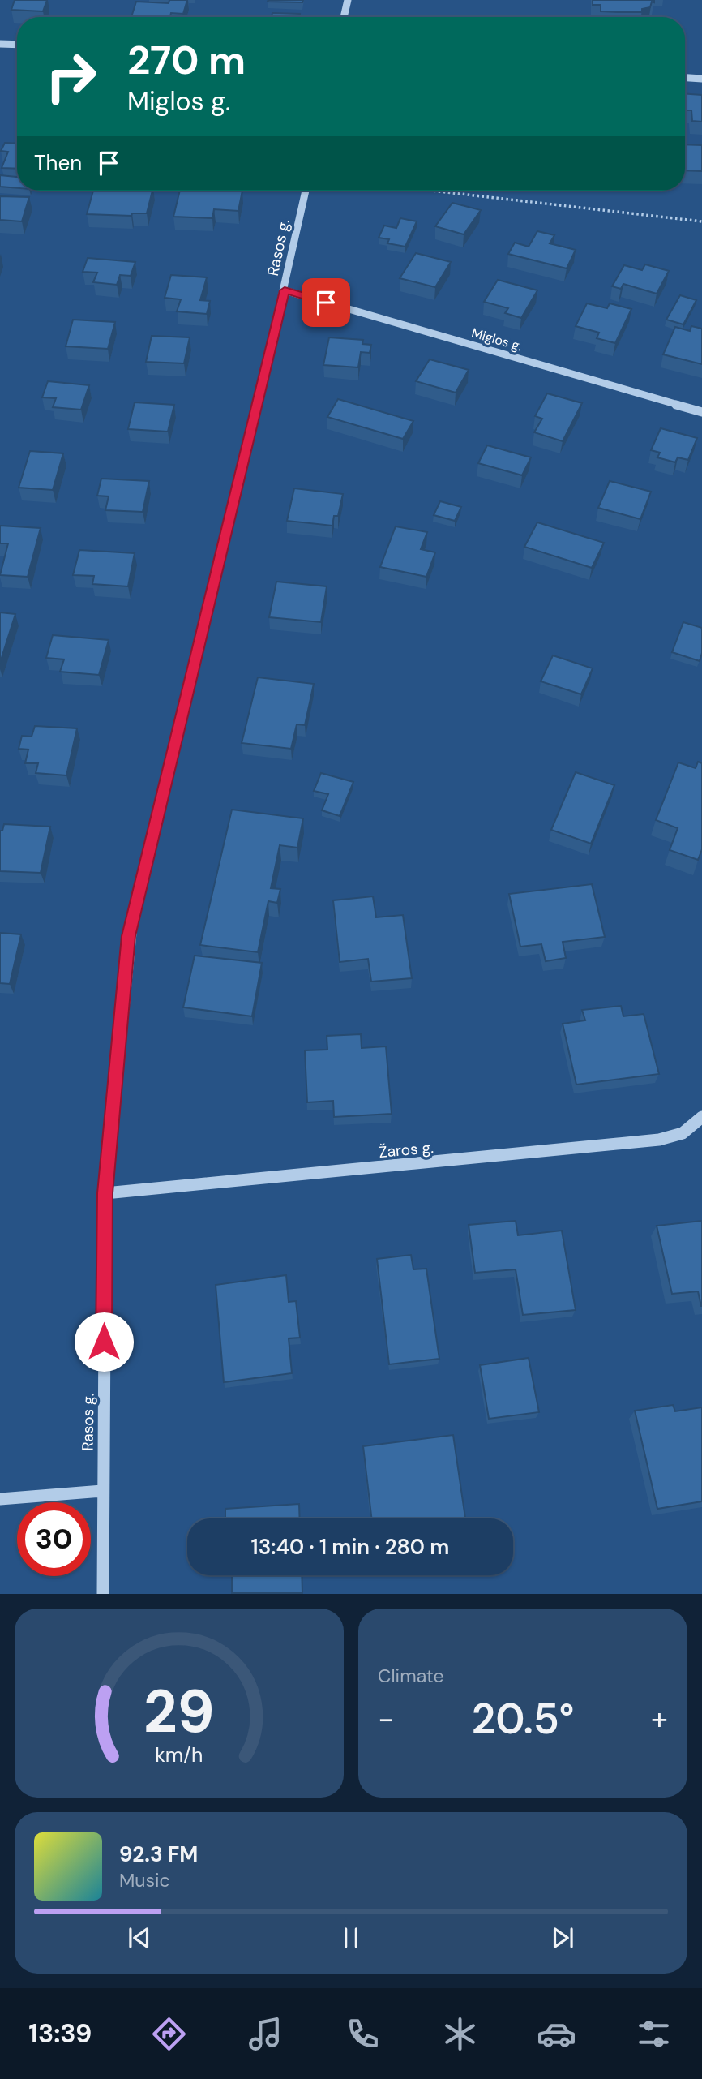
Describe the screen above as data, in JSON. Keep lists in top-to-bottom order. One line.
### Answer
{"streets":{"street":["Rasos g.","Miglos g.","Žaros g."]},"crossings":[["Rasos g.","Miglos g."],["Rasos g.","Žaros g."]],"page":{"turn":["270 m","Miglos g."],"then":"Then","limit":"30","trip":"13:40 · 1 min · 280 m","tile":"Climate","heat":["−","20.5°","+"],"song":["92.3 FM","Music"],"tabs":"13:39","gauge":["29","km/h"]}}
